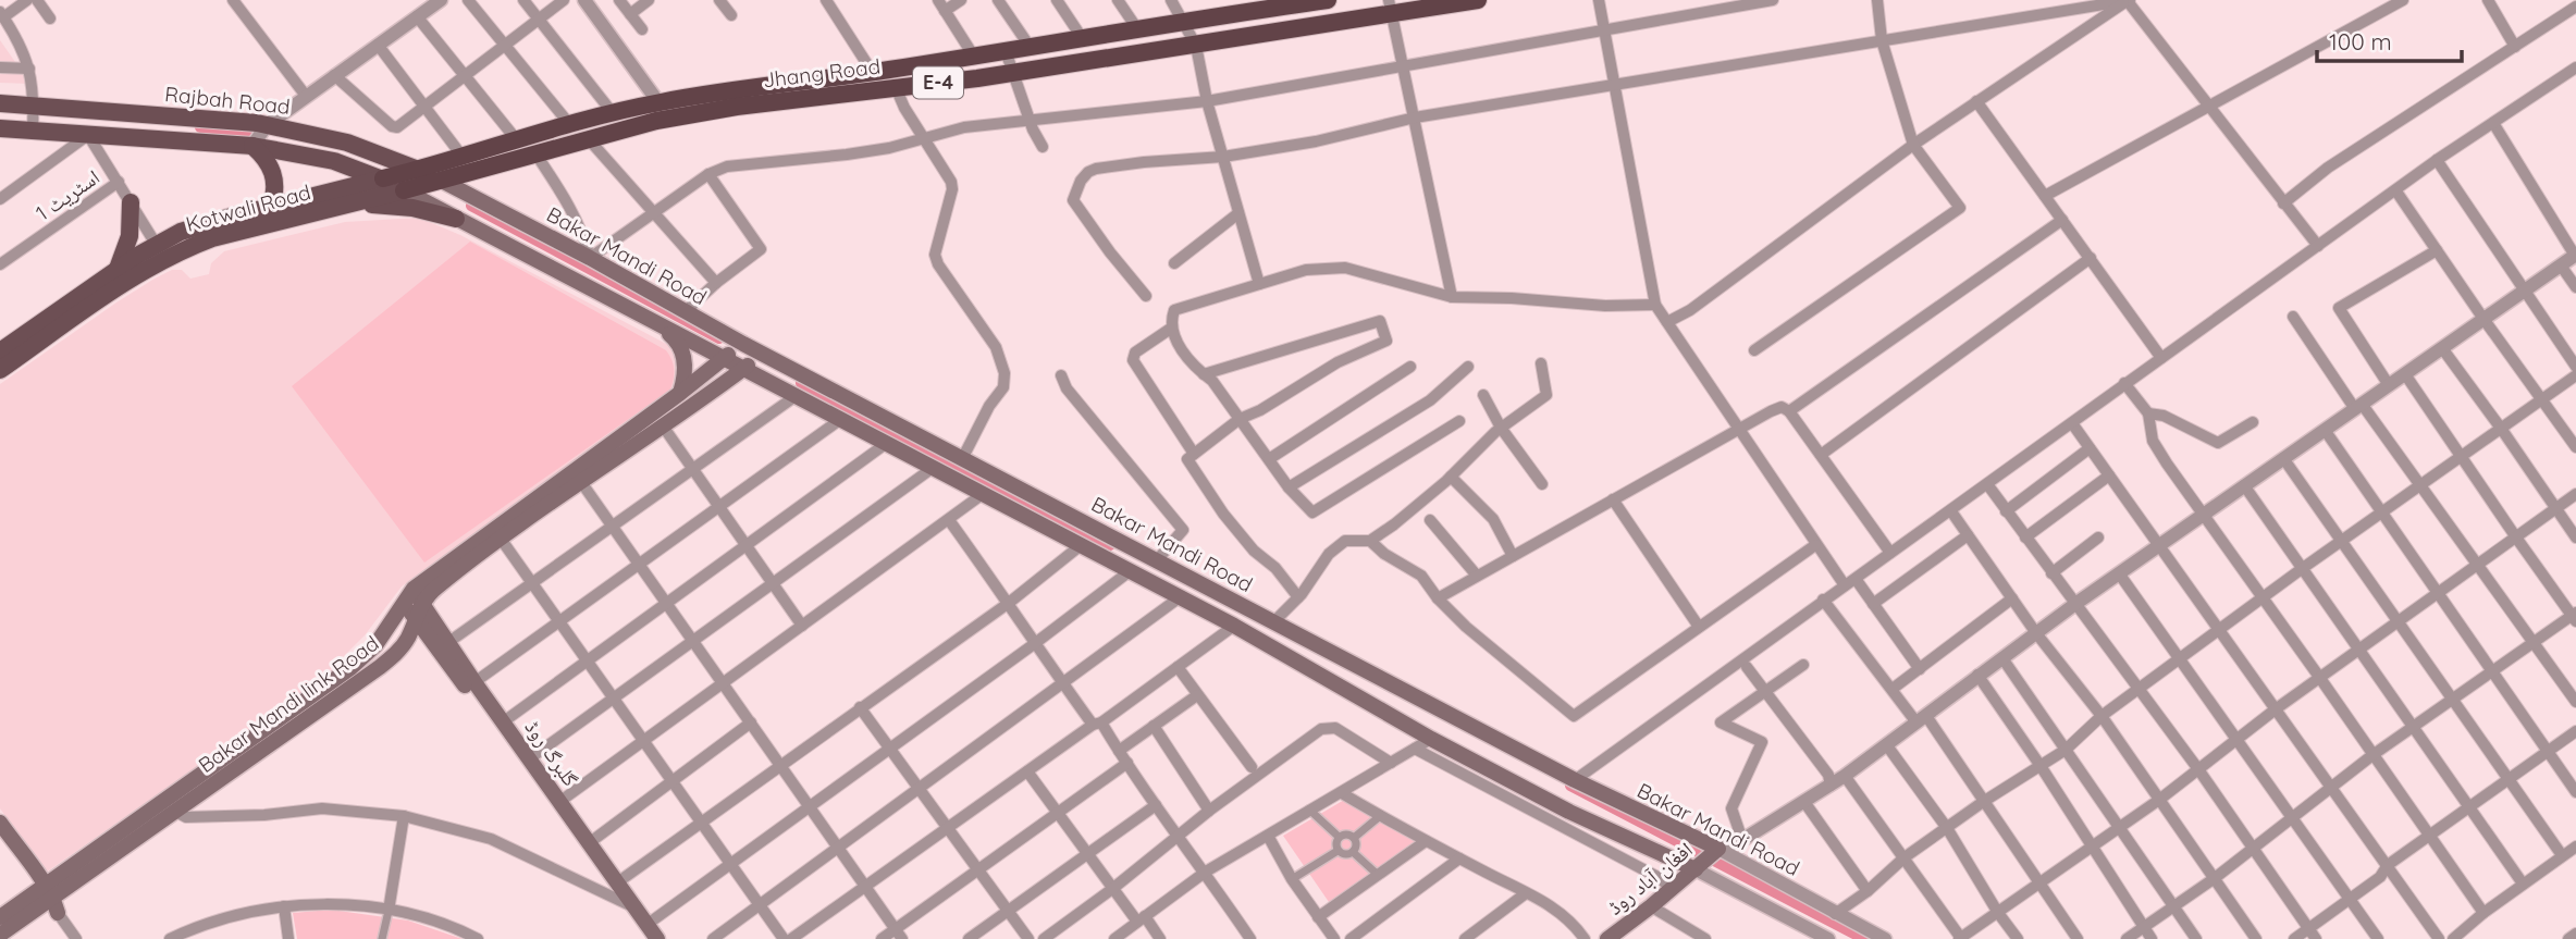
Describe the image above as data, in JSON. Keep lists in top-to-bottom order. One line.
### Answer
{"streets":{"highway":["Jhang Road","E-4"],"main road":["Rajbah Road","Kotwali Road","Bakar Mandi Road","Bakar Mandi link Road","گلبرگ روڈ","افغان آباد روڈ"],"street":["اسٹریٹ 1"]},"crossings":[["Jhang Road","Rajbah Road"],["Jhang Road","Kotwali Road"],["Jhang Road","Bakar Mandi Road"],["Rajbah Road","Kotwali Road"],["Rajbah Road","Bakar Mandi Road"],["Kotwali Road","Bakar Mandi Road"],["Bakar Mandi Road","Bakar Mandi link Road"],["Bakar Mandi Road","افغان آباد روڈ"],["Bakar Mandi link Road","گلبرگ روڈ"]],"scale_bar":"100 m"}
